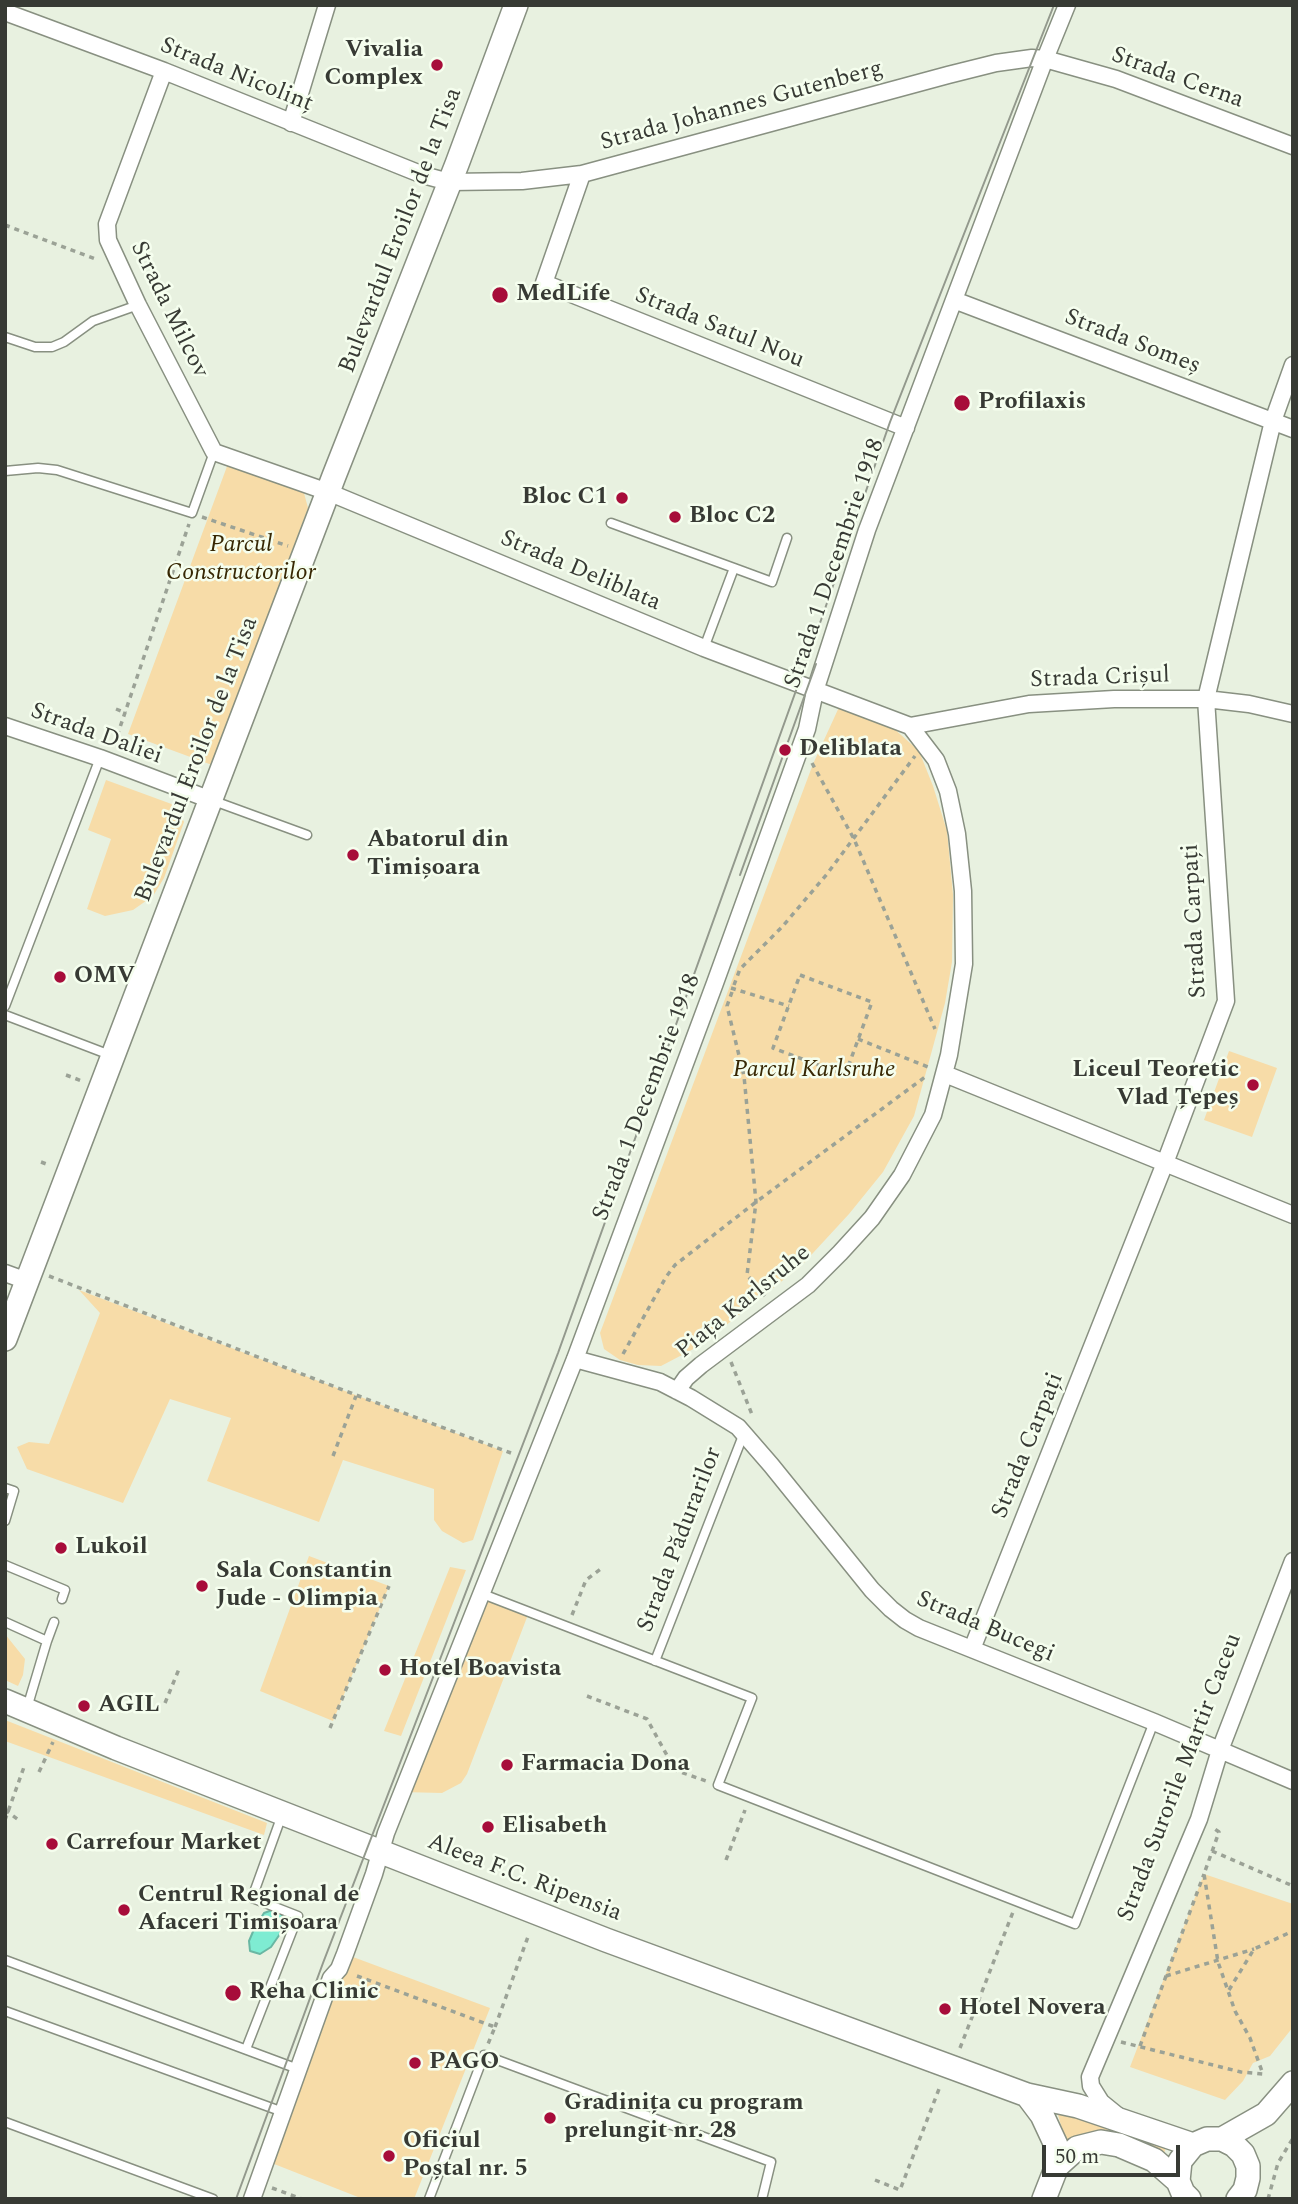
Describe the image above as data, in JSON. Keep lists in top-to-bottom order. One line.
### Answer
{"streets":{"street":["Strada Nicolinț","Strada Cerna","Strada Johannes Gutenberg","Bulevardul Eroilor de la Tisa","Strada Milcov","Strada Satul Nou","Strada Someș","Strada 1 Decembrie 1918","Strada Deliblata","Strada Crișul","Strada Daliei","Strada Carpați","Piața Karlsruhe","Strada Bucegi","Strada Surorile Martir Caceu","Aleea F.C. Ripensia"],"lane":["Strada Pădurarilor"]},"crossings":[["Strada Nicolinț","Strada Johannes Gutenberg"],["Strada Nicolinț","Bulevardul Eroilor de la Tisa"],["Strada Nicolinț","Strada Milcov"],["Strada Cerna","Strada Johannes Gutenberg"],["Strada Cerna","Strada 1 Decembrie 1918"],["Strada Johannes Gutenberg","Bulevardul Eroilor de la Tisa"],["Strada Johannes Gutenberg","Strada Satul Nou"],["Strada Johannes Gutenberg","Strada 1 Decembrie 1918"],["Bulevardul Eroilor de la Tisa","Strada Deliblata"],["Bulevardul Eroilor de la Tisa","Strada Daliei"],["Strada Satul Nou","Strada 1 Decembrie 1918"],["Strada Someș","Strada 1 Decembrie 1918"],["Strada Someș","Strada Carpați"],["Strada 1 Decembrie 1918","Strada Deliblata"],["Strada 1 Decembrie 1918","Piața Karlsruhe"],["Strada 1 Decembrie 1918","Strada Bucegi"],["Strada 1 Decembrie 1918","Aleea F.C. Ripensia"],["Strada Deliblata","Piața Karlsruhe"],["Strada Crișul","Strada Carpați"],["Strada Crișul","Piața Karlsruhe"],["Strada Carpați","Strada Bucegi"],["Piața Karlsruhe","Strada Bucegi"],["Strada Pădurarilor","Strada Bucegi"],["Strada Bucegi","Strada Surorile Martir Caceu"],["Strada Surorile Martir Caceu","Aleea F.C. Ripensia"]],"parks":["Parcul Constructorilor","Parcul Karlsruhe"],"places":["Vivalia Complex","MedLife","Profilaxis","Bloc C1","Bloc C2","Deliblata","Abatorul din Timișoara","OMV","Liceul Teoretic Vlad Țepeș","Lukoil","Sala Constantin Jude - Olimpia","Hotel Boavista","AGIL","Farmacia Dona","Elisabeth","Carrefour Market","Centrul Regional de Afaceri Timișoara","Reha Clinic","Hotel Novera","PAGO","Gradinița cu program prelungit nr. 28","Oficiul Poștal nr. 5"],"scale_bar":"50 m"}
